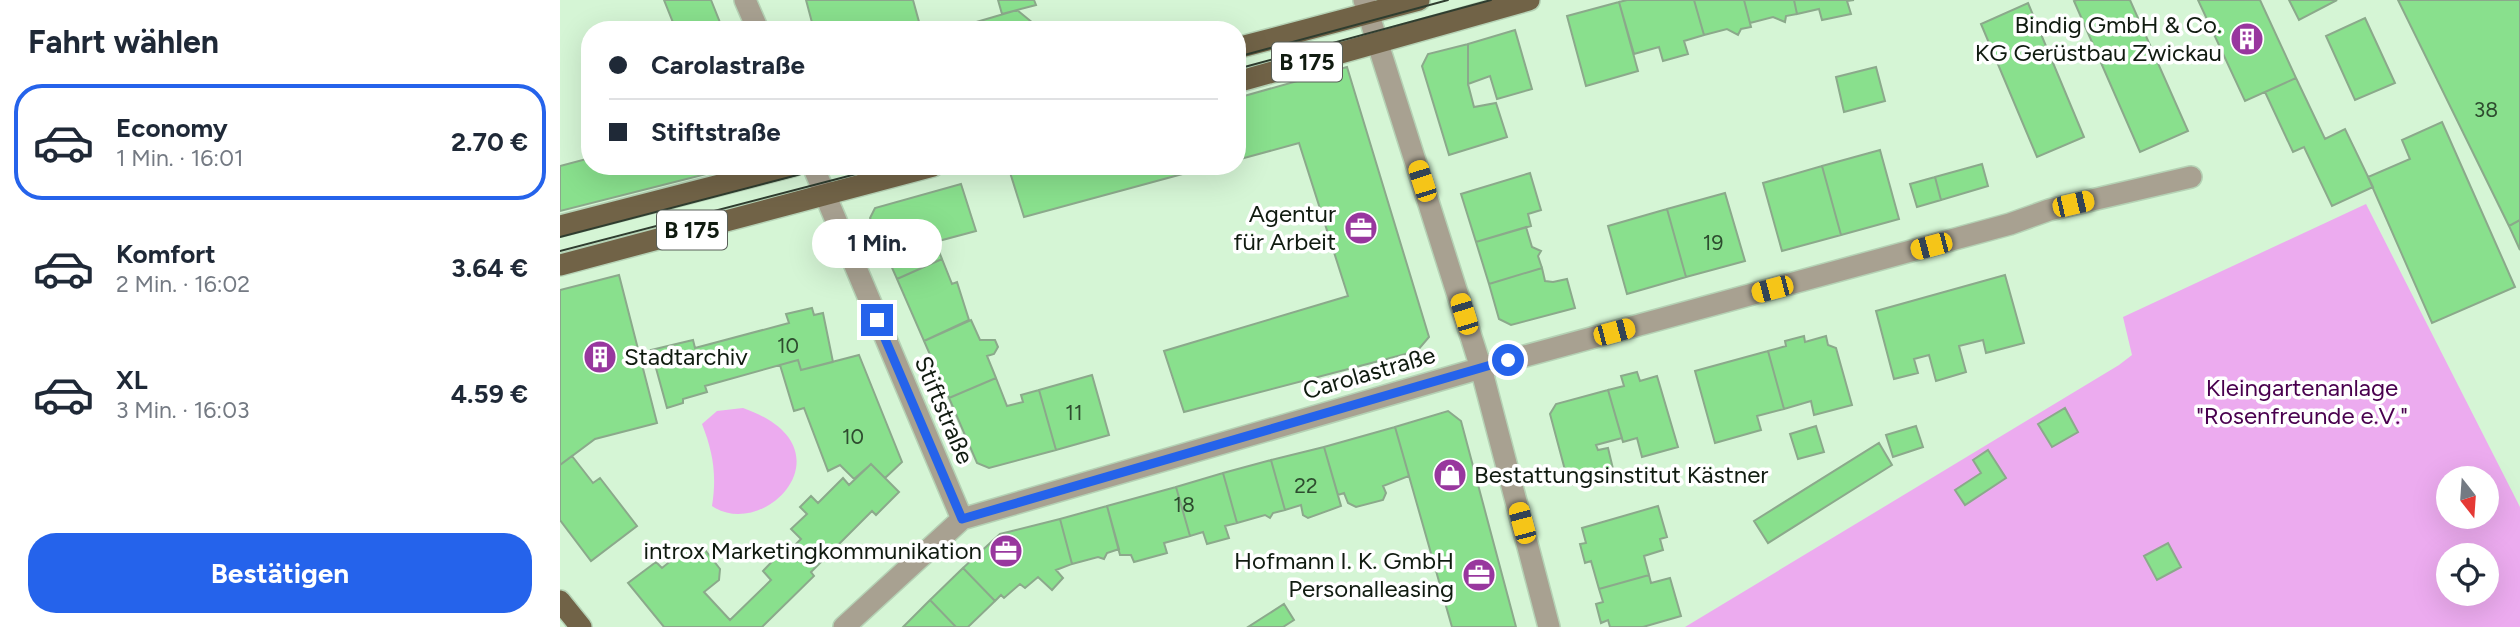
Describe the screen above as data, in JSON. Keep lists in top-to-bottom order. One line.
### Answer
{"streets":{"main road":["B 175"],"street":["Carolastraße","Stiftstraße"]},"crossings":[["B 175","Stiftstraße"],["Carolastraße","Stiftstraße"]],"parks":["Kleingartenanlage \"Rosenfreunde e.V.\""],"places":{"building":["Bindig GmbH & Co. KG Gerüstbau Zwickau","Stadtarchiv"],"office":["Agentur für Arbeit","introx Marketingkommunikation","Hofmann I. K. GmbH Personalleasing"],"shop":["Bestattungsinstitut Kästner"]},"house_numbers":["38","19","10","11","10","22","18"],"north":"bottom","page":{"heading":"Fahrt wählen","banner":["Carolastraße","Stiftstraße"],"list":[{"name":"Economy","note":"1 Min. · 16:01","value":"2.70 €"},{"name":"Komfort","note":"2 Min. · 16:02","value":"3.64 €"},{"name":"XL","note":"3 Min. · 16:03","value":"4.59 €"}],"bubble":"1 Min.","buttons":"Bestätigen"}}
